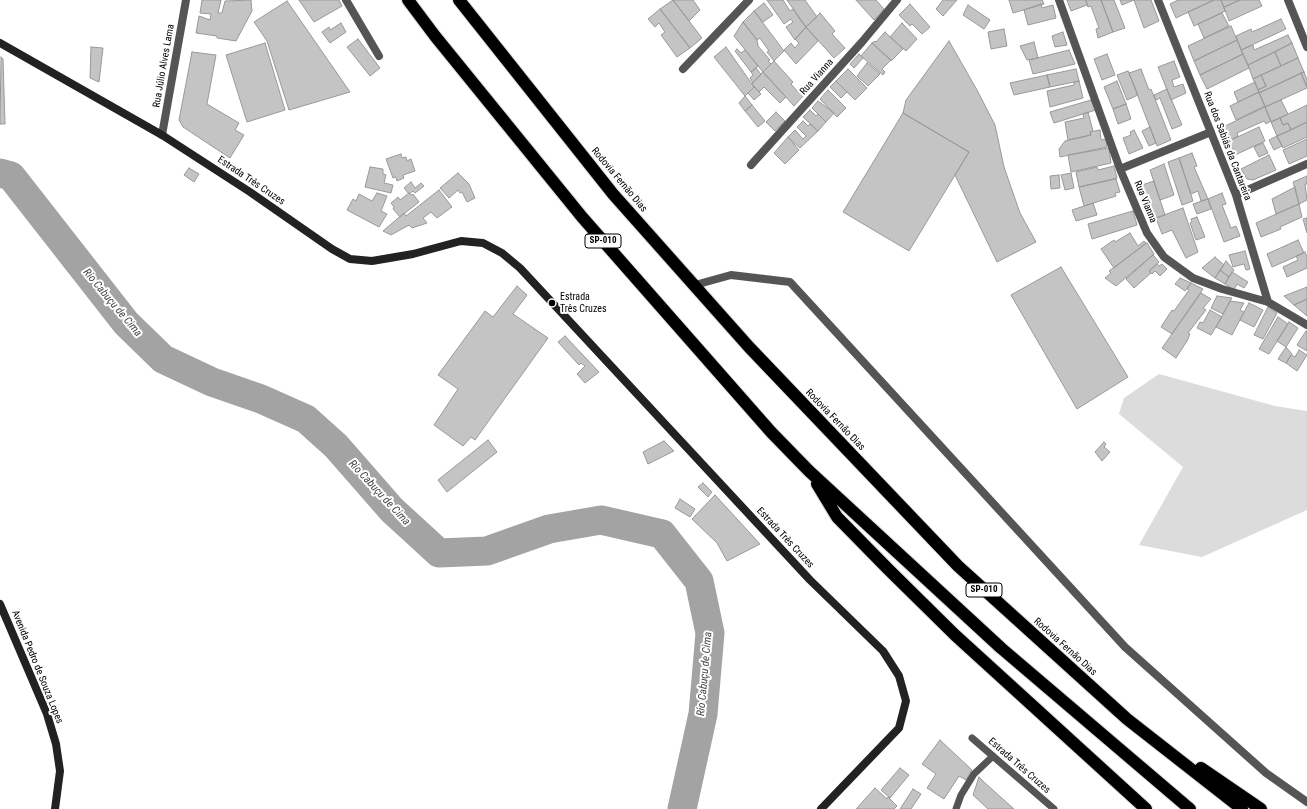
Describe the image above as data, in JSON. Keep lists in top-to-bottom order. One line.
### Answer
{"streets":{"highway":["Rodovia Fernão Dias","SP-010"],"main road":["Estrada Três Cruzes","Avenida Pedro de Souza Lopes"],"street":["Rua Júlio Alves Lama","Rua Vianna","Rua dos Sabiás da Cantareira"]},"crossings":[["Rua Júlio Alves Lama","Estrada Três Cruzes"],["Rua Vianna","Rua dos Sabiás da Cantareira"]],"water":["Rio Cabuçu de Cima"],"places":["Estrada Três Cruzes"]}
